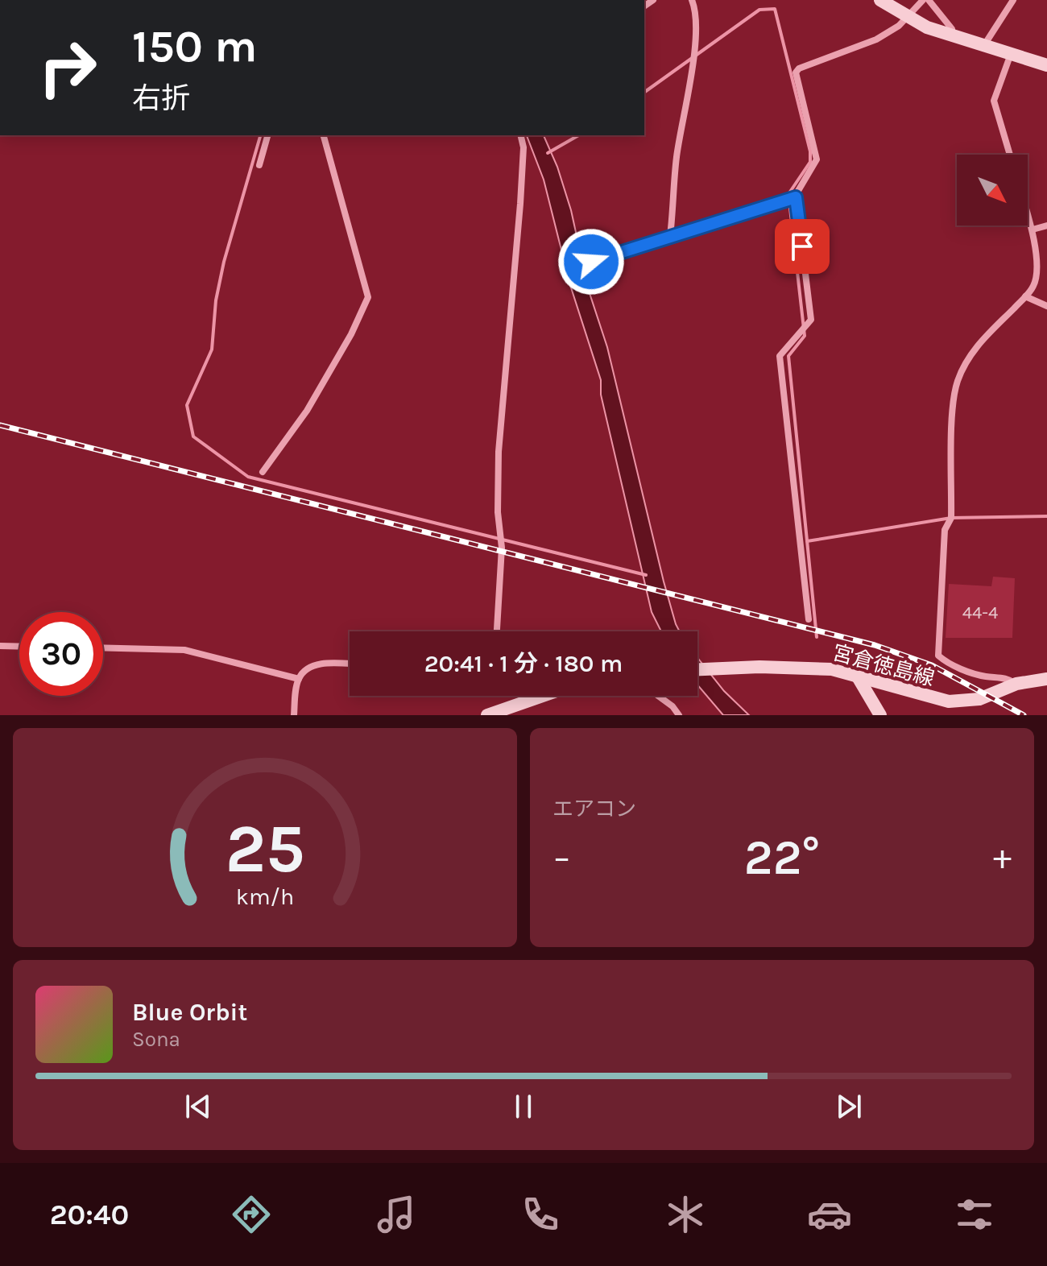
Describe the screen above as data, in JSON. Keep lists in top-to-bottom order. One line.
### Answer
{"streets":{"main road":["宮倉徳島線"]},"house_numbers":["44-4"],"north":"bottom right","page":{"turn":["150 m","右折"],"limit":"30","trip":"20:41 · 1 分 · 180 m","tile":"エアコン","heat":["−","22°","+"],"song":["Blue Orbit","Sona"],"tabs":"20:40","gauge":["25","km/h"]}}
